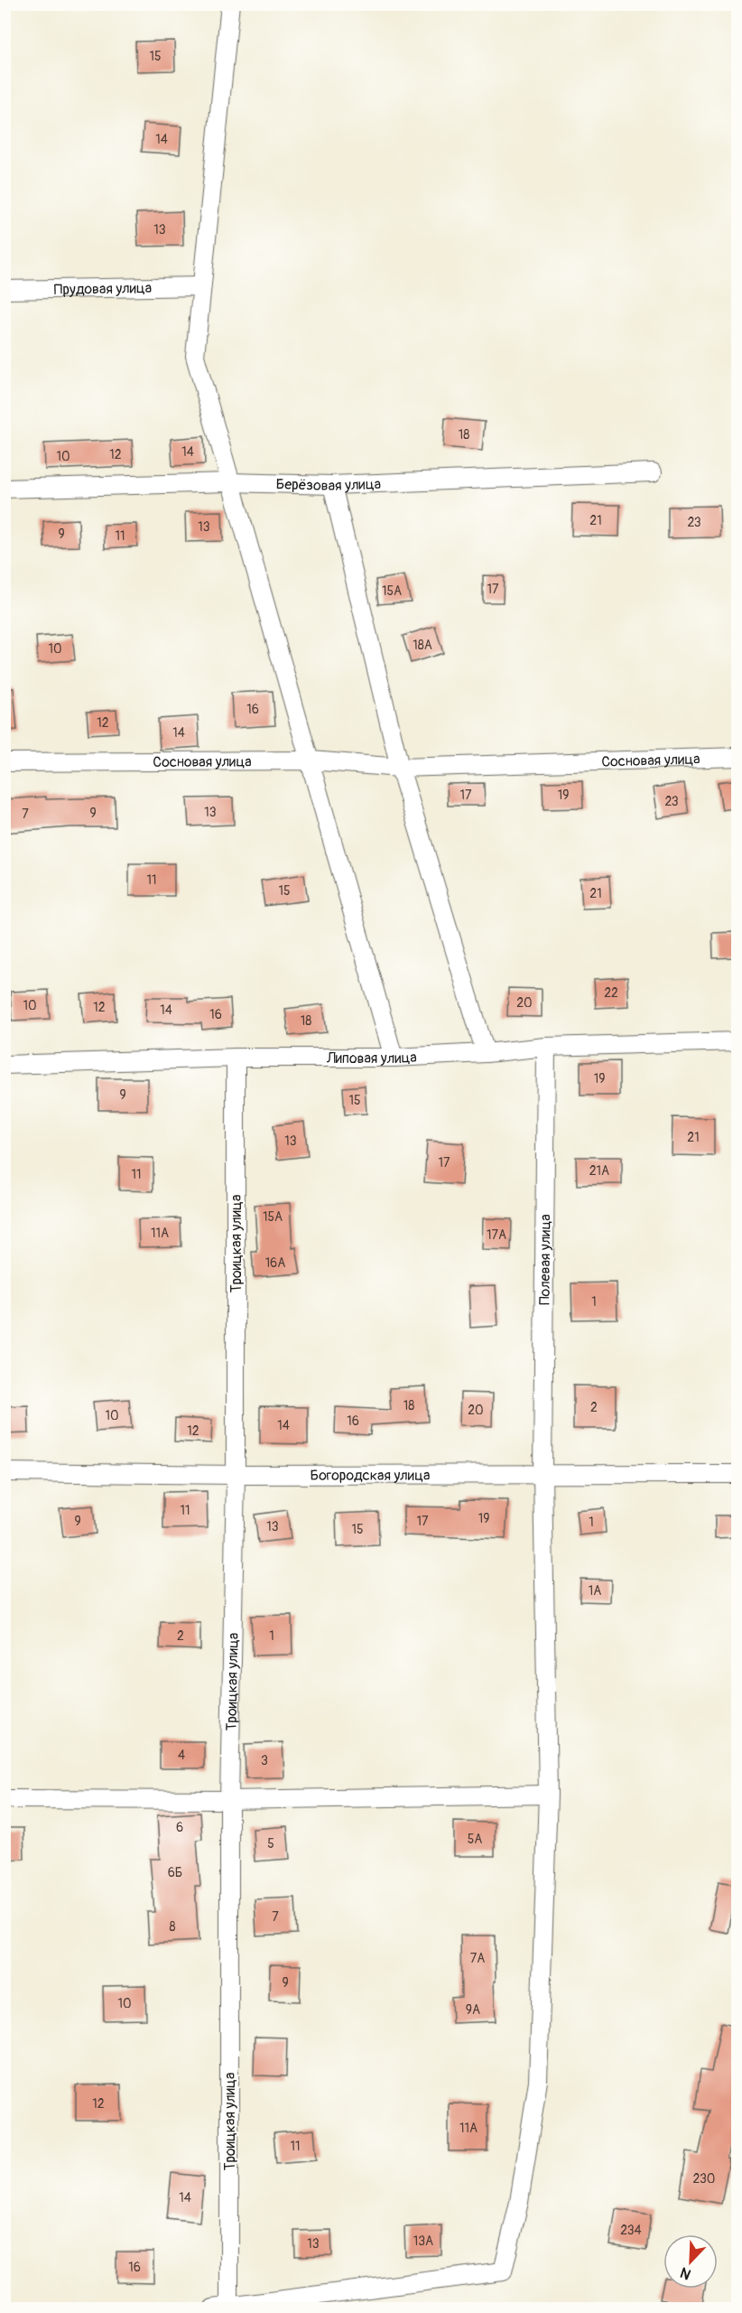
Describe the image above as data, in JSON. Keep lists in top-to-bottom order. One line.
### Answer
{"streets":{"street":["Прудовая улица","Берёзовая улица","Сосновая улица","Липовая улица","Троицкая улица","Полевая улица","Богородская улица"]},"crossings":[["Липовая улица","Троицкая улица"],["Липовая улица","Полевая улица"],["Троицкая улица","Полевая улица"],["Троицкая улица","Богородская улица"],["Полевая улица","Богородская улица"]],"house_numbers":["15","14","13","18","14","12","10","21","23","13","9","11","17","15А","18А","10","16","12","14","17","19","23","13","9","7","11","15","21","22","20","10","12","14","16","18","19","9","15","21","13","17","21А","11","15А","11А","17А","16А","1","18","2","20","10","16","14","12","11","19","9","17","1","13","15","1А","2","1","4","3","6","5А","5","6Б","7","8","7А","9","10","9А","12","11А","11","230","14","234","13А","13","16"],"north":"bottom left"}
